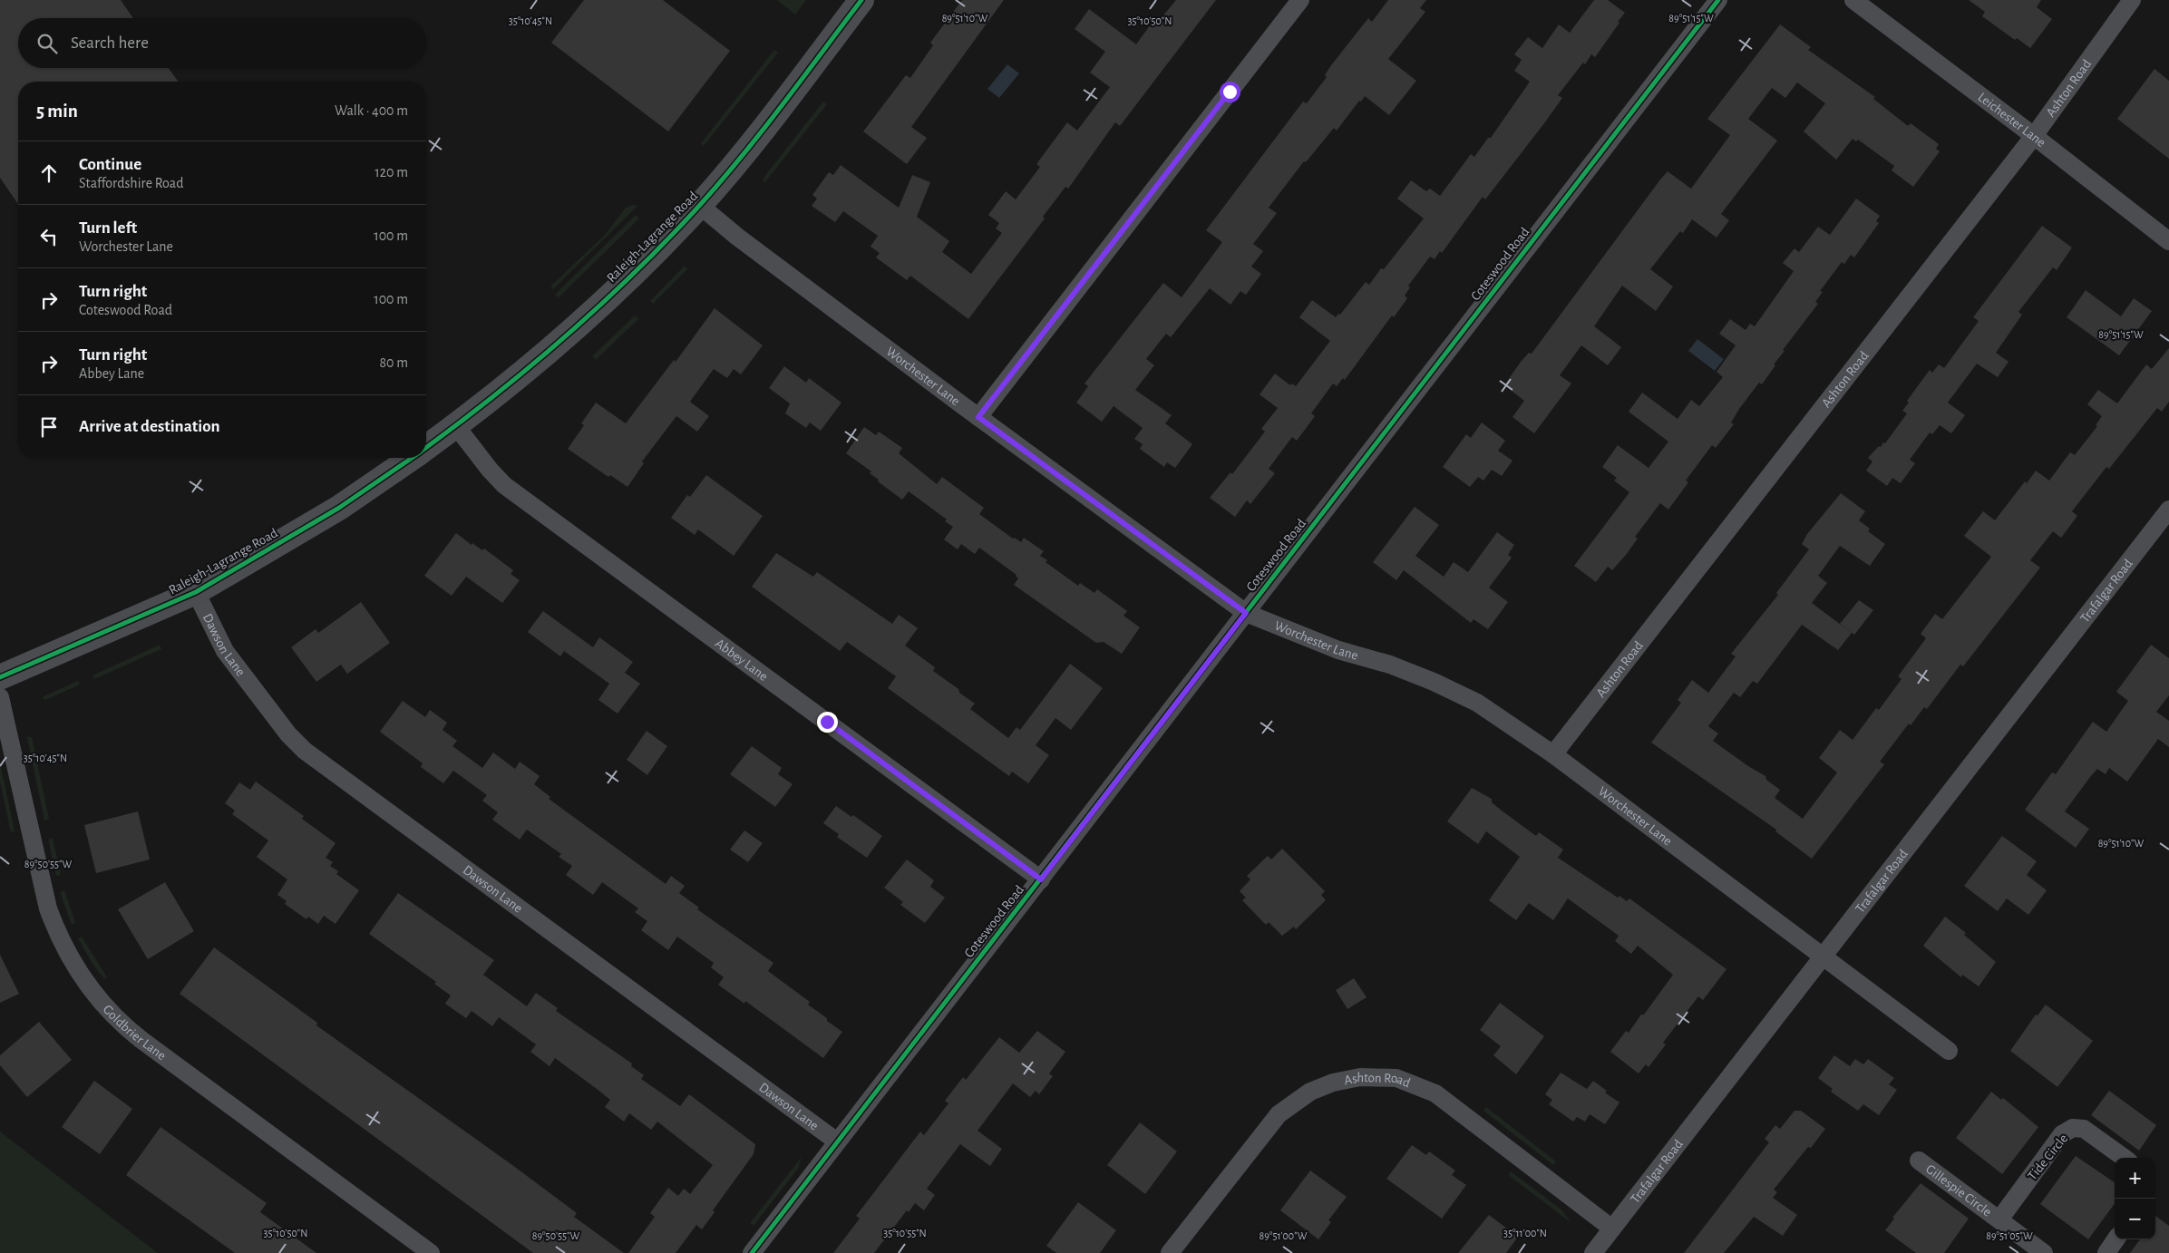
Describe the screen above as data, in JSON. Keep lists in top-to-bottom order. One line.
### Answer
{"streets":{"main road":["Raleigh-Lagrange Road"],"street":["Ashton Road","Leichester Lane","Coteswood Road","Worchester Lane","Trafalgar Road","Dawson Lane","Abbey Lane","Goldbrier Lane","Tide Circle","Gillespie Circle"]},"crossings":[["Ashton Road","Leichester Lane"],["Ashton Road","Worchester Lane"],["Ashton Road","Trafalgar Road"],["Raleigh-Lagrange Road","Worchester Lane"],["Raleigh-Lagrange Road","Dawson Lane"],["Raleigh-Lagrange Road","Abbey Lane"],["Coteswood Road","Worchester Lane"],["Coteswood Road","Dawson Lane"],["Coteswood Road","Abbey Lane"],["Worchester Lane","Trafalgar Road"],["Tide Circle","Gillespie Circle"]],"page":{"search":"Search here","heading":["5 min","Walk · 400 m"],"list":[["Continue","Staffordshire Road","120 m"],["Turn left","Worchester Lane","100 m"],["Turn right","Coteswood Road","100 m"],["Turn right","Abbey Lane","80 m"],"Arrive at destination"],"map_buttons":["+","−"]},"coordinates":["89°51'10\"W","89°51'15\"W","35°10'45\"N","35°10'50\"N","89°50'55\"W","35°10'55\"N","35°11'00\"N","89°51'00\"W","89°51'05\"W"]}
